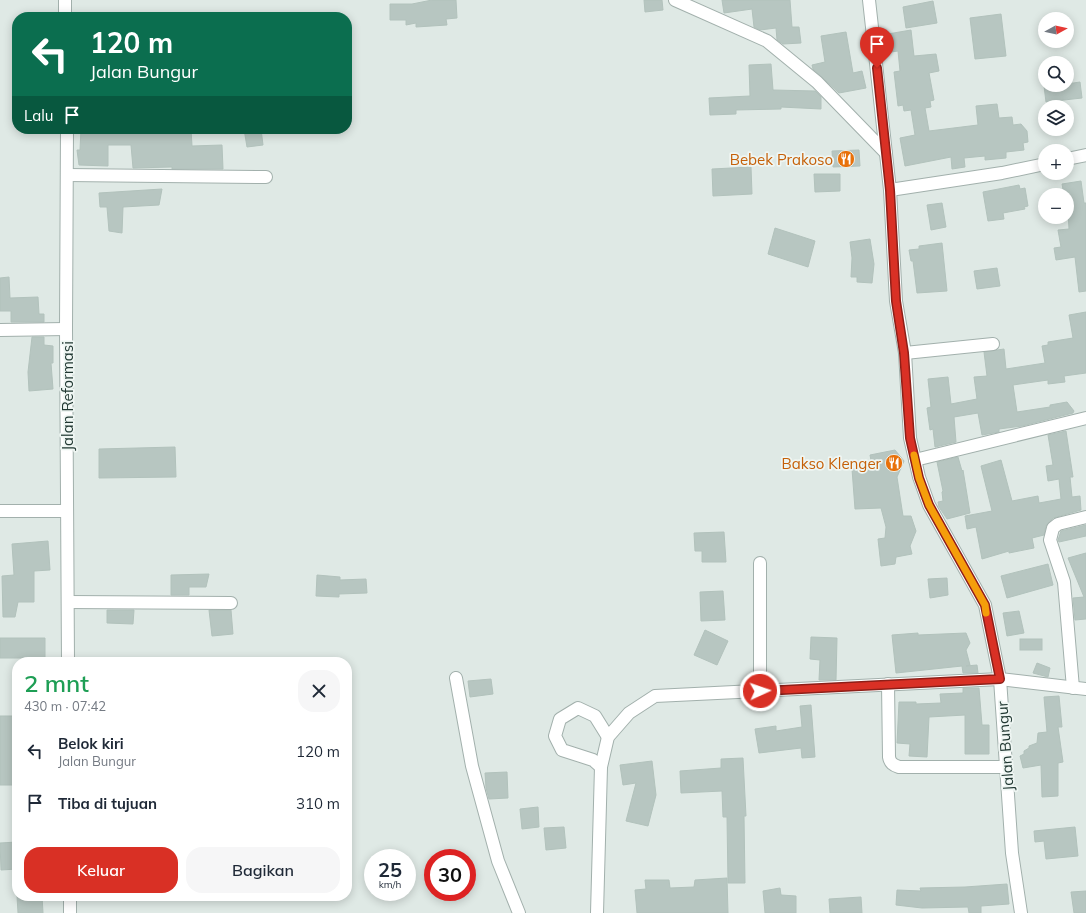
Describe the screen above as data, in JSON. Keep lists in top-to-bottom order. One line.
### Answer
{"streets":{"street":["Jalan Reformasi","Jalan Bungur"]},"places":{"restaurant":["Bebek Prakoso","Bakso Klenger"]},"north":"right","page":{"map_buttons":["+","−"],"turn":["120 m","Jalan Bungur"],"then":"Lalu","heading":["2 mnt","430 m · 07:42"],"list":[{"name":"Belok kiri","note":"Jalan Bungur","value":"120 m"},{"name":"Tiba di tujuan","value":"310 m"}],"buttons":["Keluar","Bagikan"],"speed":"25 km/h","limit":"30"}}
